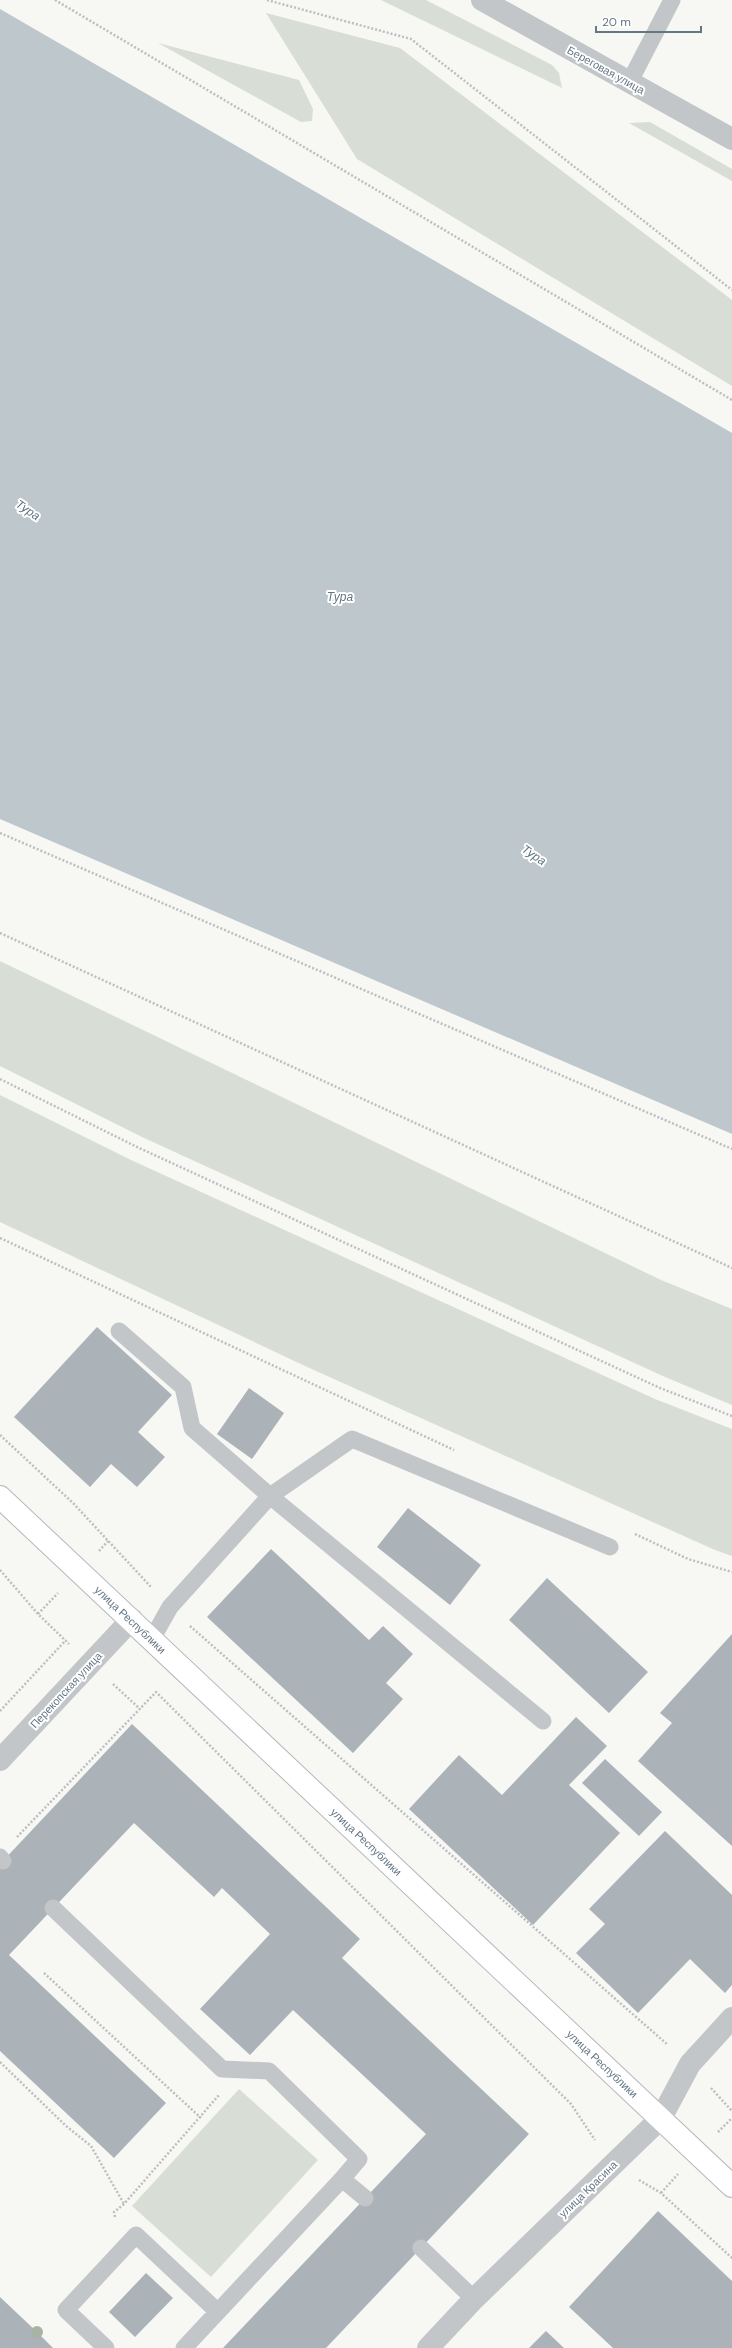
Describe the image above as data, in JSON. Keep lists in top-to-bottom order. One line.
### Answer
{"streets":{"main road":["улица Республики"],"street":["Береговая улица","Перекопская улица","улица Красина"]},"crossings":[["улица Республики","Перекопская улица"],["улица Республики","улица Красина"]],"water":["Тура"],"scale_bar":"20 m"}
